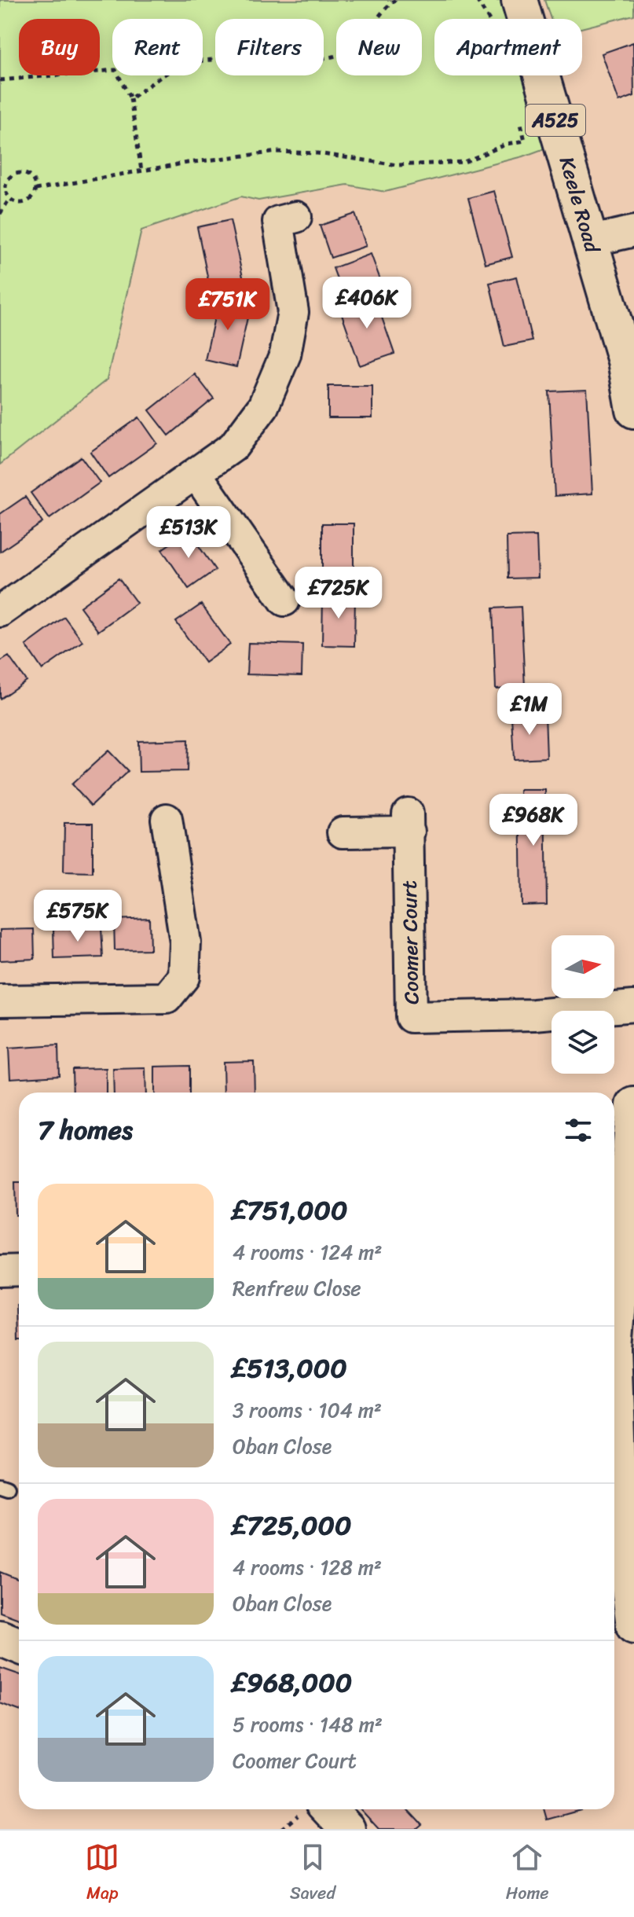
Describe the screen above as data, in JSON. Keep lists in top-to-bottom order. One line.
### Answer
{"streets":{"main road":["A525","Keele Road"],"street":["Coomer Court"]},"north":"right","page":{"chip":["Buy","Rent","Filters","New","Apartment"],"price":["£406K","£751K","£513K","£725K","£1M","£968K","£575K"],"heading":"7 homes","list":[{"name":"£751,000","note":"4 rooms · 124 m² · Renfrew Close"},{"name":"£513,000","note":"3 rooms · 104 m² · Oban Close"},{"name":"£725,000","note":"4 rooms · 128 m² · Oban Close"},{"name":"£968,000","note":"5 rooms · 148 m² · Coomer Court"}],"tabs":["Map","Saved","Home"]}}
